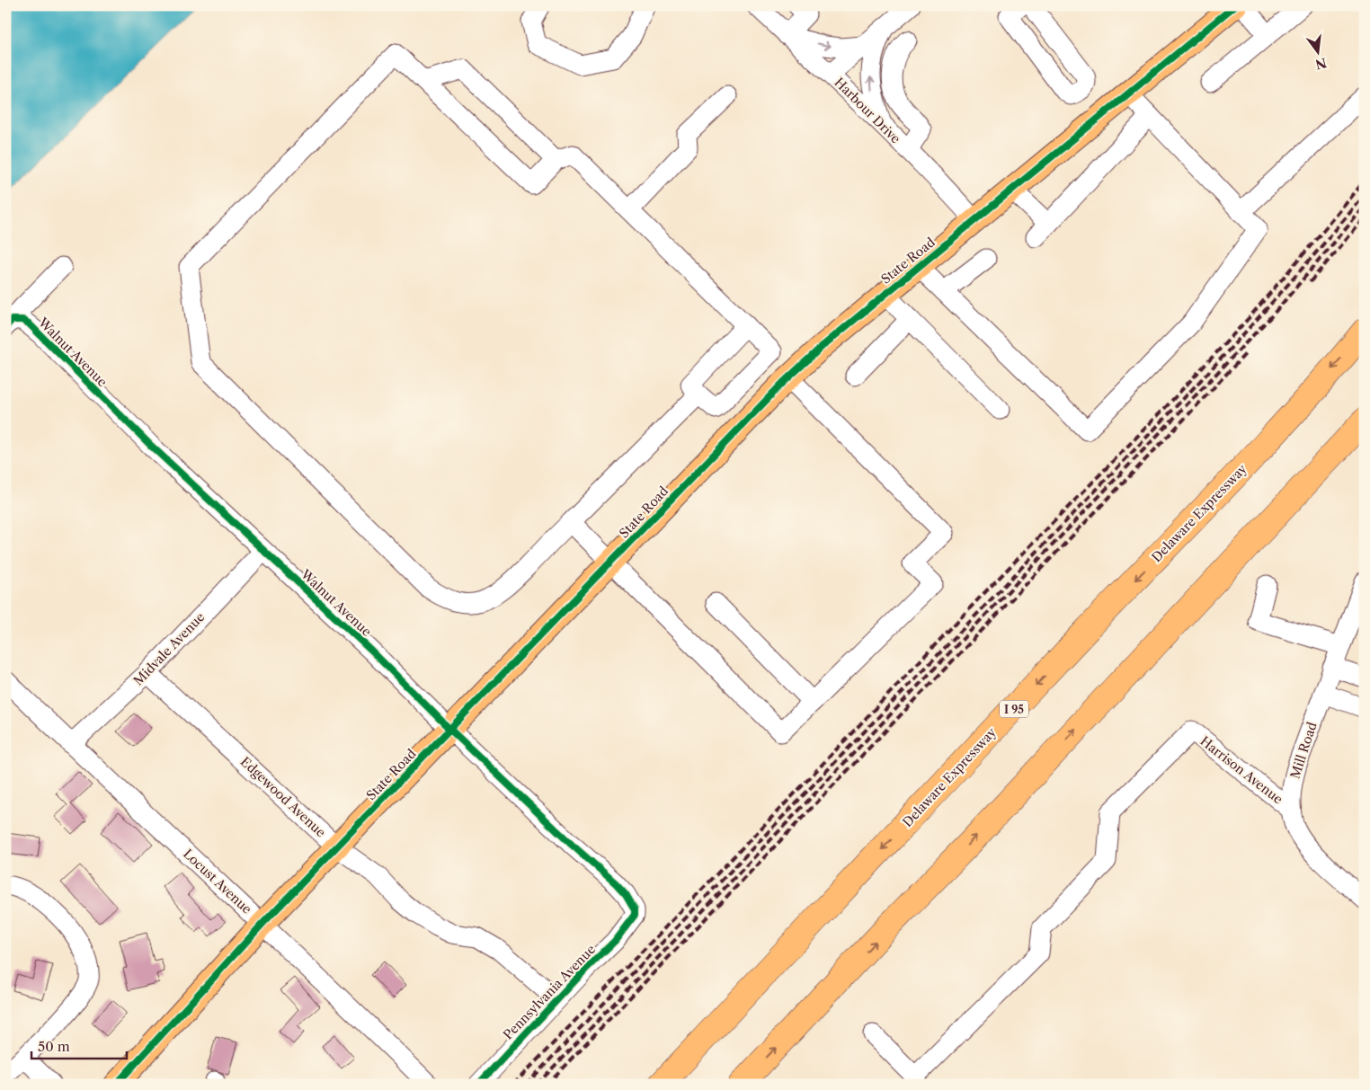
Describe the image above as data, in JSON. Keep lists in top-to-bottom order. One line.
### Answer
{"streets":{"highway":["Delaware Expressway","I 95"],"main road":["State Road"],"street":["Harbour Drive","Walnut Avenue","Midvale Avenue","Mill Road","Harrison Avenue","Edgewood Avenue","Locust Avenue","Pennsylvania Avenue"]},"crossings":[["Harbour Drive","State Road"],["State Road","Walnut Avenue"],["State Road","Edgewood Avenue"],["State Road","Locust Avenue"],["Walnut Avenue","Midvale Avenue"],["Walnut Avenue","Pennsylvania Avenue"],["Midvale Avenue","Edgewood Avenue"],["Midvale Avenue","Locust Avenue"],["Mill Road","Harrison Avenue"],["Edgewood Avenue","Pennsylvania Avenue"]],"scale_bar":"50 m","north":"bottom"}
